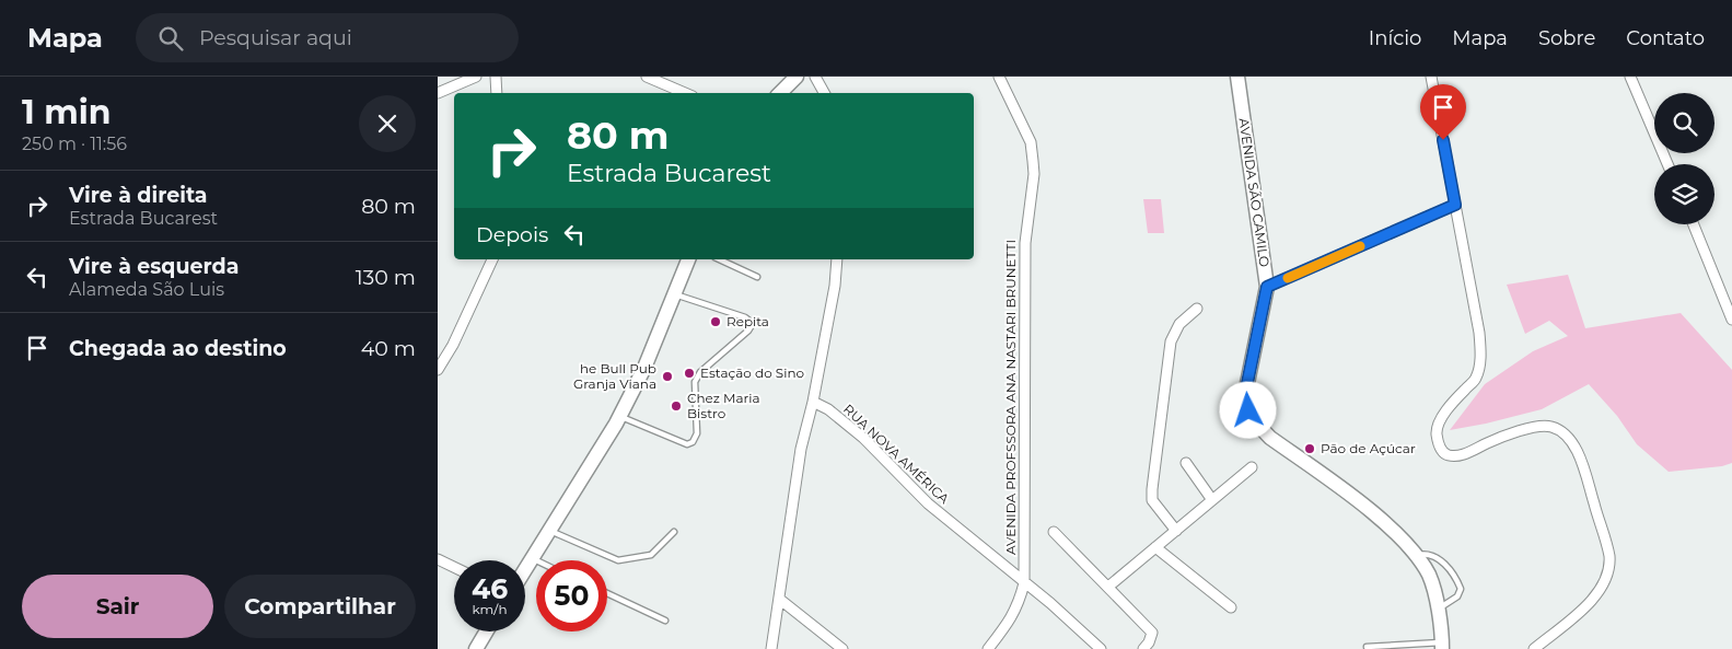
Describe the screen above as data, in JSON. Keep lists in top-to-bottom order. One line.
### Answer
{"streets":{"main road":["AVENIDA SÃO CAMILO"],"street":["AVENIDA PROFSSORA ANA NASTARI BRUNETTI","RUA NOVA AMÉRICA"]},"crossings":[["AVENIDA PROFSSORA ANA NASTARI BRUNETTI","RUA NOVA AMÉRICA"]],"places":["Repita","Estação do Sino","he Bull Pub Granja Viana","Chez Maria Bistro","Pão de Açúcar"],"page":{"header":"Mapa","search":"Pesquisar aqui","nav":["Início","Mapa","Sobre","Contato"],"heading":["1 min","250 m · 11:56"],"turn":["80 m","Estrada Bucarest"],"list":[{"name":"Vire à direita","note":"Estrada Bucarest","value":"80 m"},{"name":"Vire à esquerda","note":"Alameda São Luis","value":"130 m"},{"name":"Chegada ao destino","value":"40 m"}],"then":"Depois","speed":"46 km/h","limit":"50","buttons":["Sair","Compartilhar"]}}
